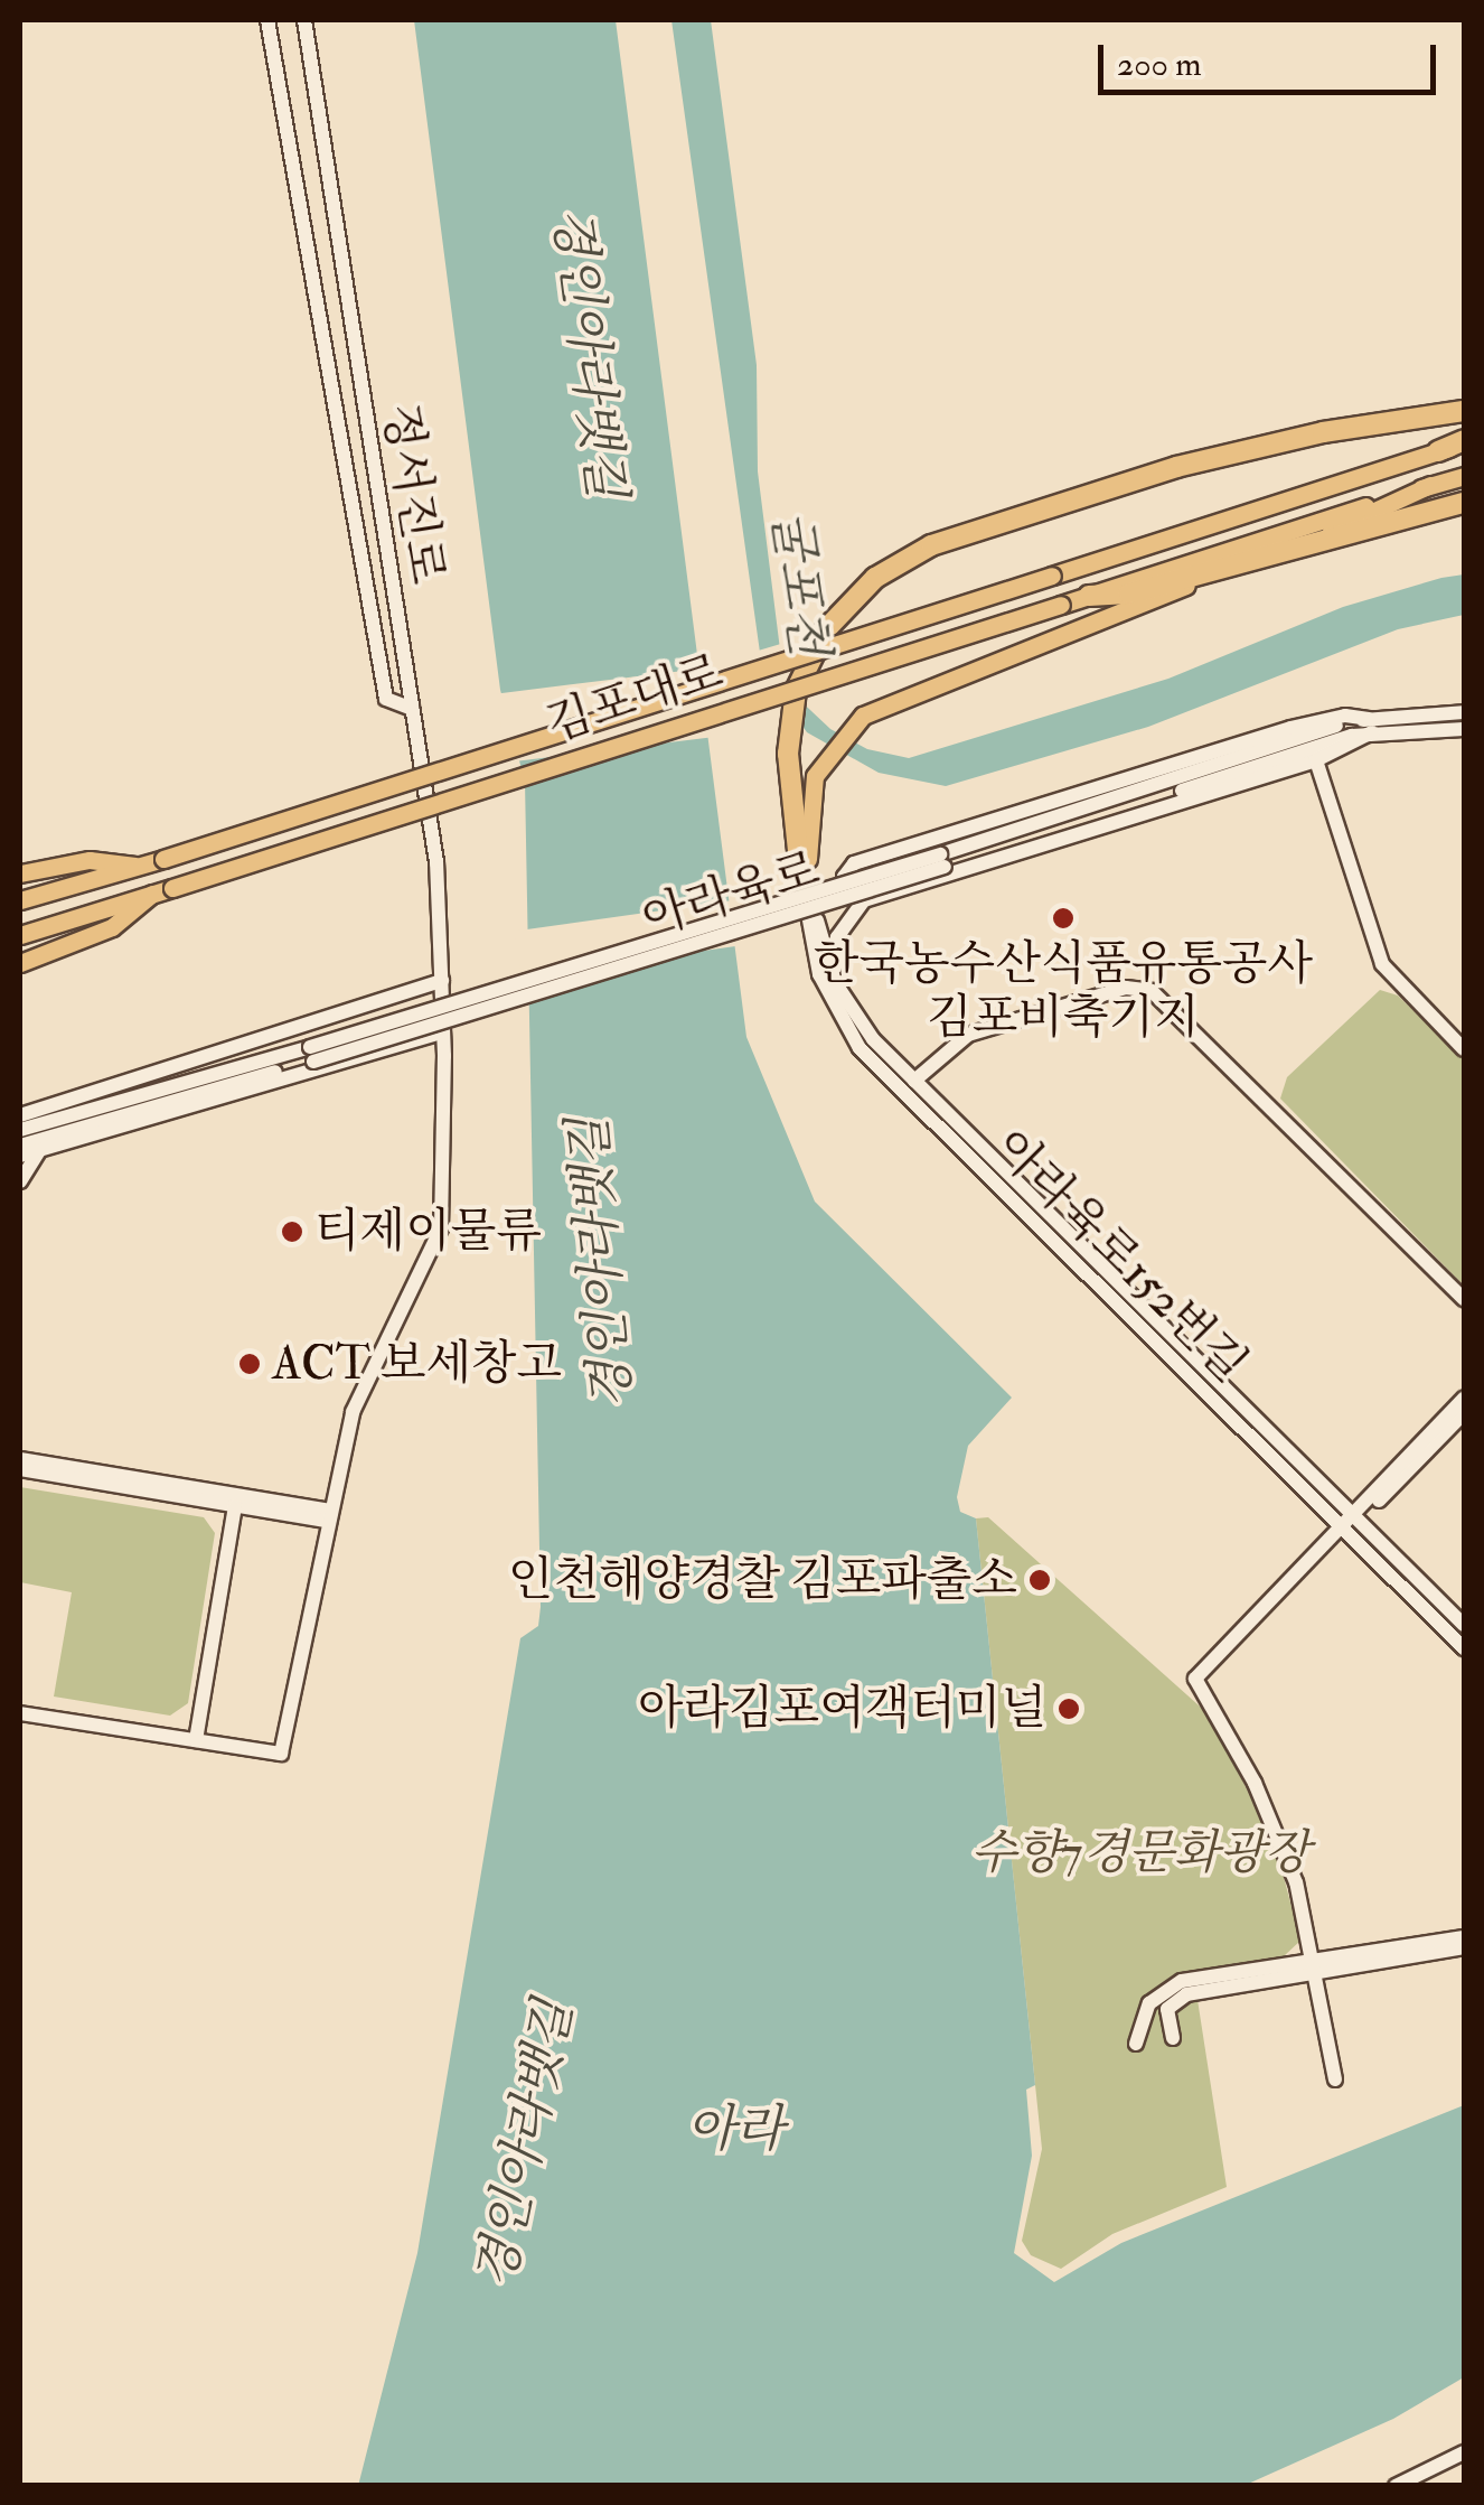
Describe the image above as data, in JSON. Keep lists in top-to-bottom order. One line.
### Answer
{"streets":{"main road":["김포대로"],"street":["정서진로","아라육로","아라육로152번길"]},"water":["경인아라뱃길","굴포천","아라"],"parks":["수향7경문화광장"],"places":["한국농수산식품유통공사 김포비축기지","티제이물류","ACT 보세창고","인천해양경찰 김포파출소","아라김포여객터미널"],"scale_bar":"200 m"}
